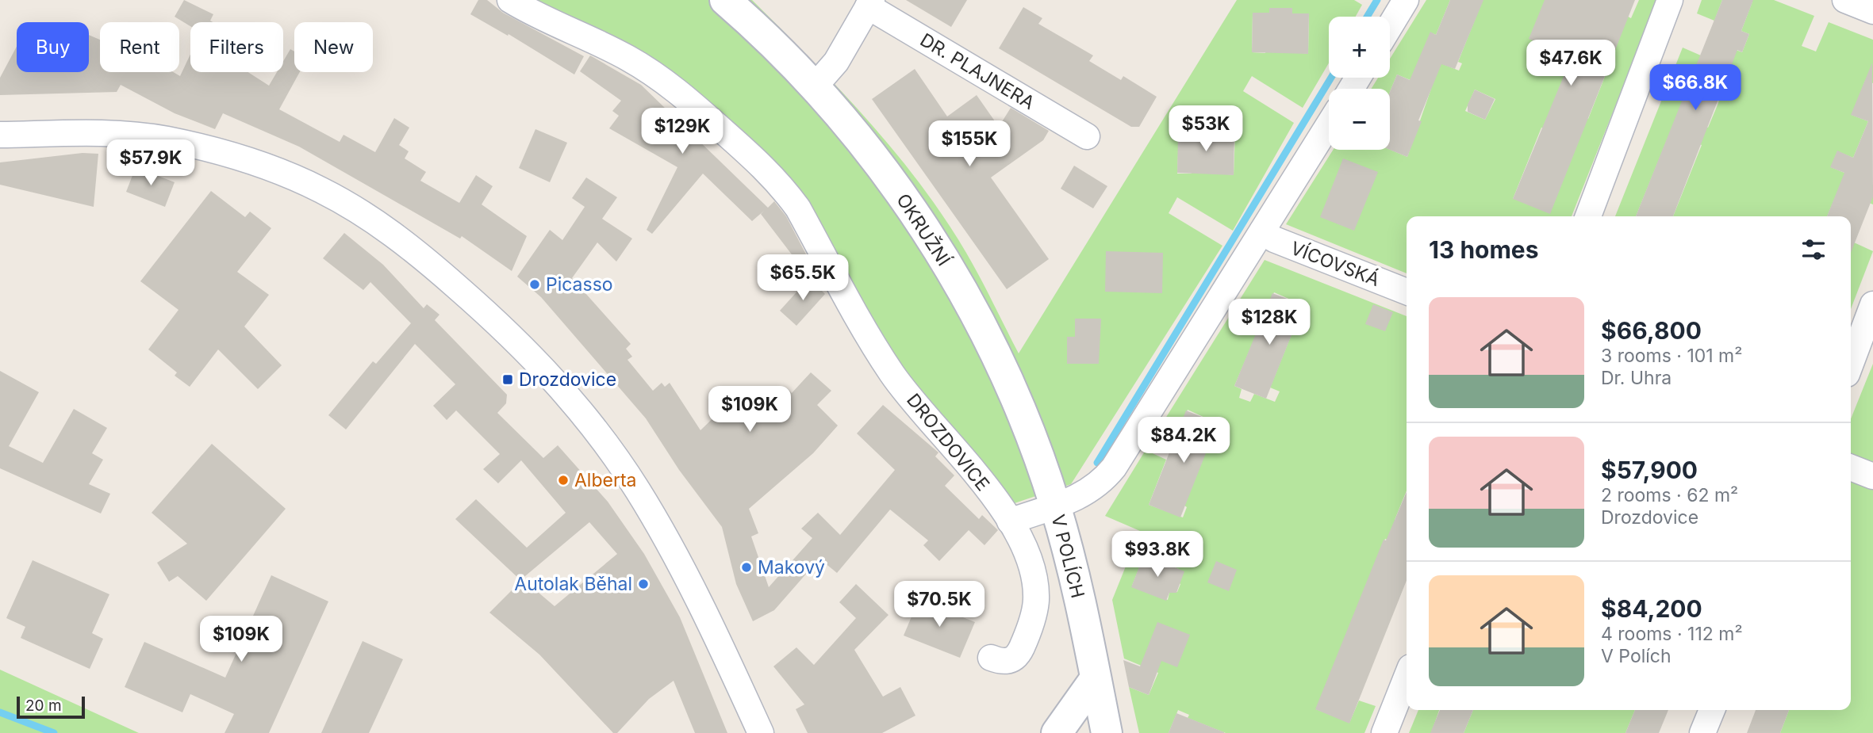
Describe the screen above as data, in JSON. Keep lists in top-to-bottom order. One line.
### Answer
{"streets":{"street":["DR. PLAJNERA","OKRUŽNÍ","VÍCOVSKÁ","DROZDOVICE","V POLÍCH"]},"crossings":[["DR. PLAJNERA","OKRUŽNÍ"],["OKRUŽNÍ","V POLÍCH"],["VÍCOVSKÁ","V POLÍCH"]],"places":{"other":["Picasso","Alberta","Makový","Autolak Běhal"],"transit":["Drozdovice"]},"scale_bar":"20 m","page":{"map_buttons":["+","−"],"chip":["Buy","Rent","Filters","New"],"price":["$47.6K","$66.8K","$53K","$129K","$155K","$57.9K","$65.5K","$128K","$109K","$84.2K","$93.8K","$70.5K","$109K"],"heading":"13 homes","list":[{"name":"$66,800","note":"3 rooms · 101 m² · Dr. Uhra"},{"name":"$57,900","note":"2 rooms · 62 m² · Drozdovice"},{"name":"$84,200","note":"4 rooms · 112 m² · V Polích"}],"scale":"20 m"}}
